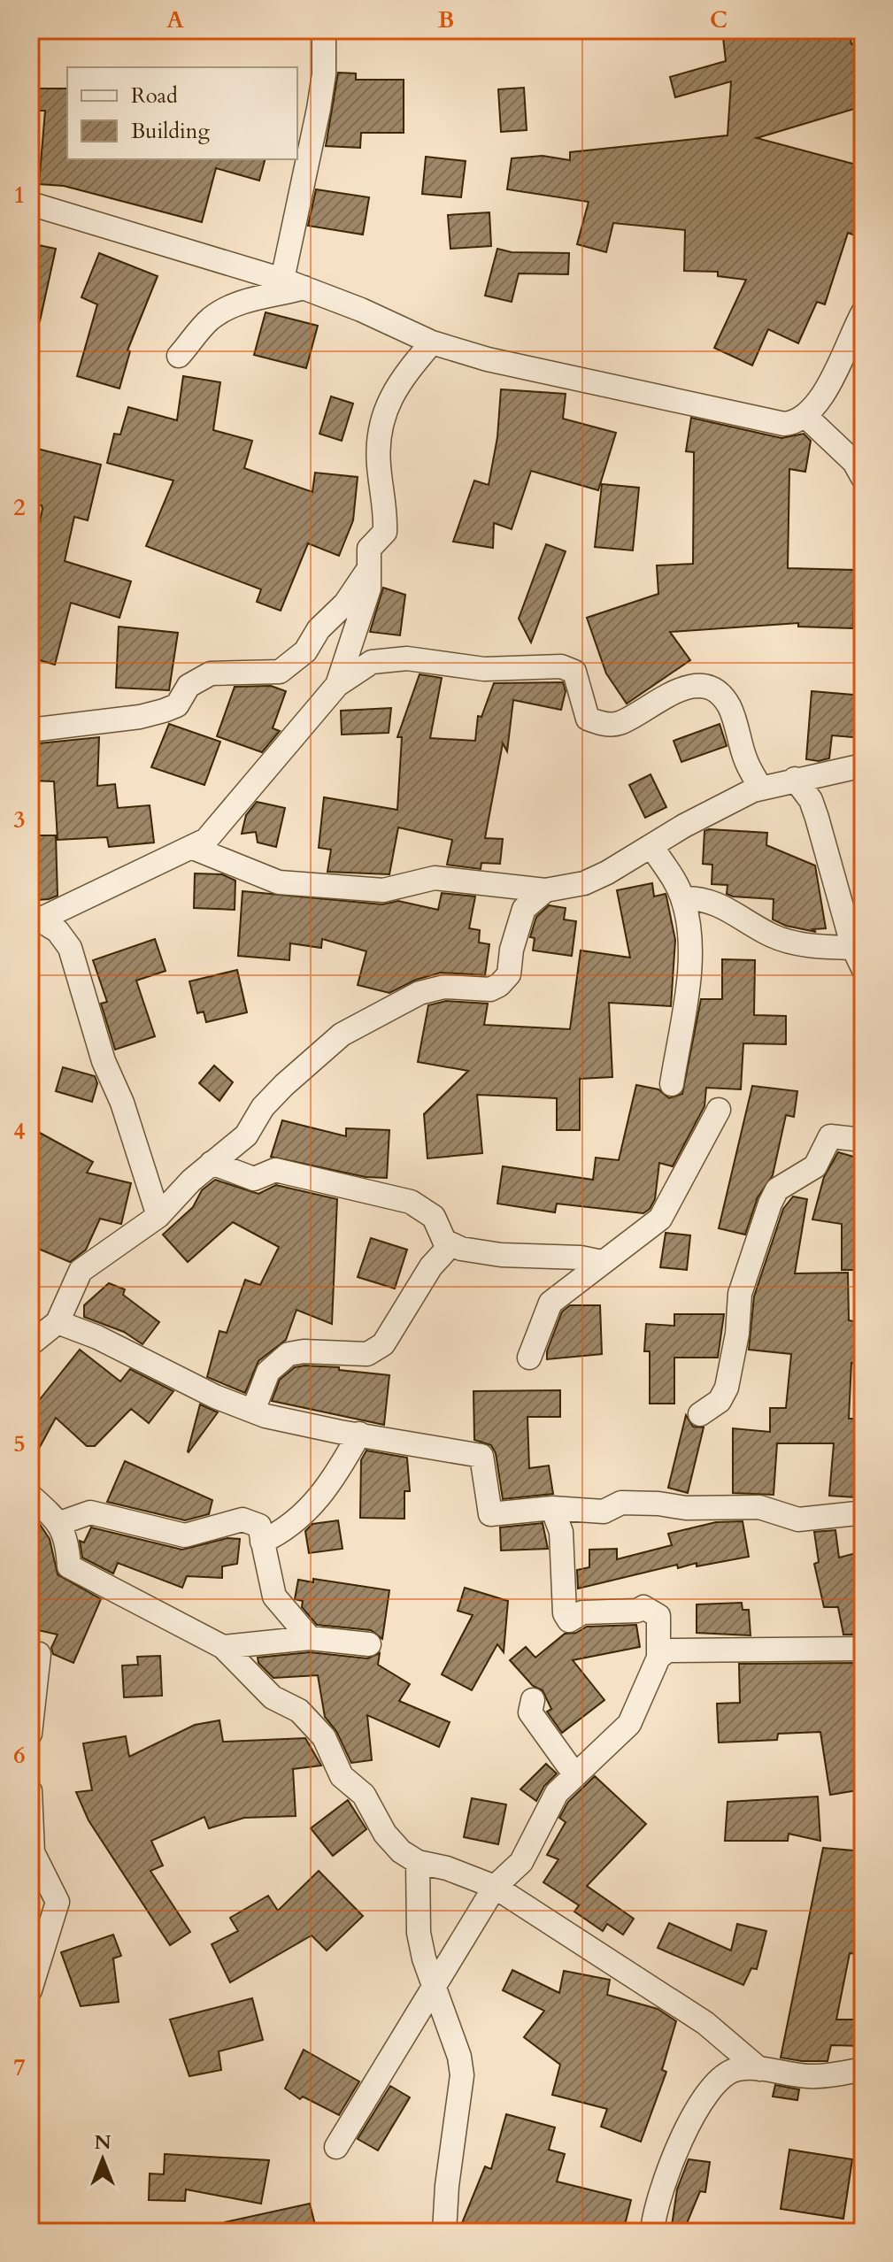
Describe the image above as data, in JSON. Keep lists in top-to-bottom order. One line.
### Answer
{"legend":["Road","Building"],"north":"top","grid":{"columns":["A","B","C"],"rows":["1","2","3","4","5","6","7"]}}
